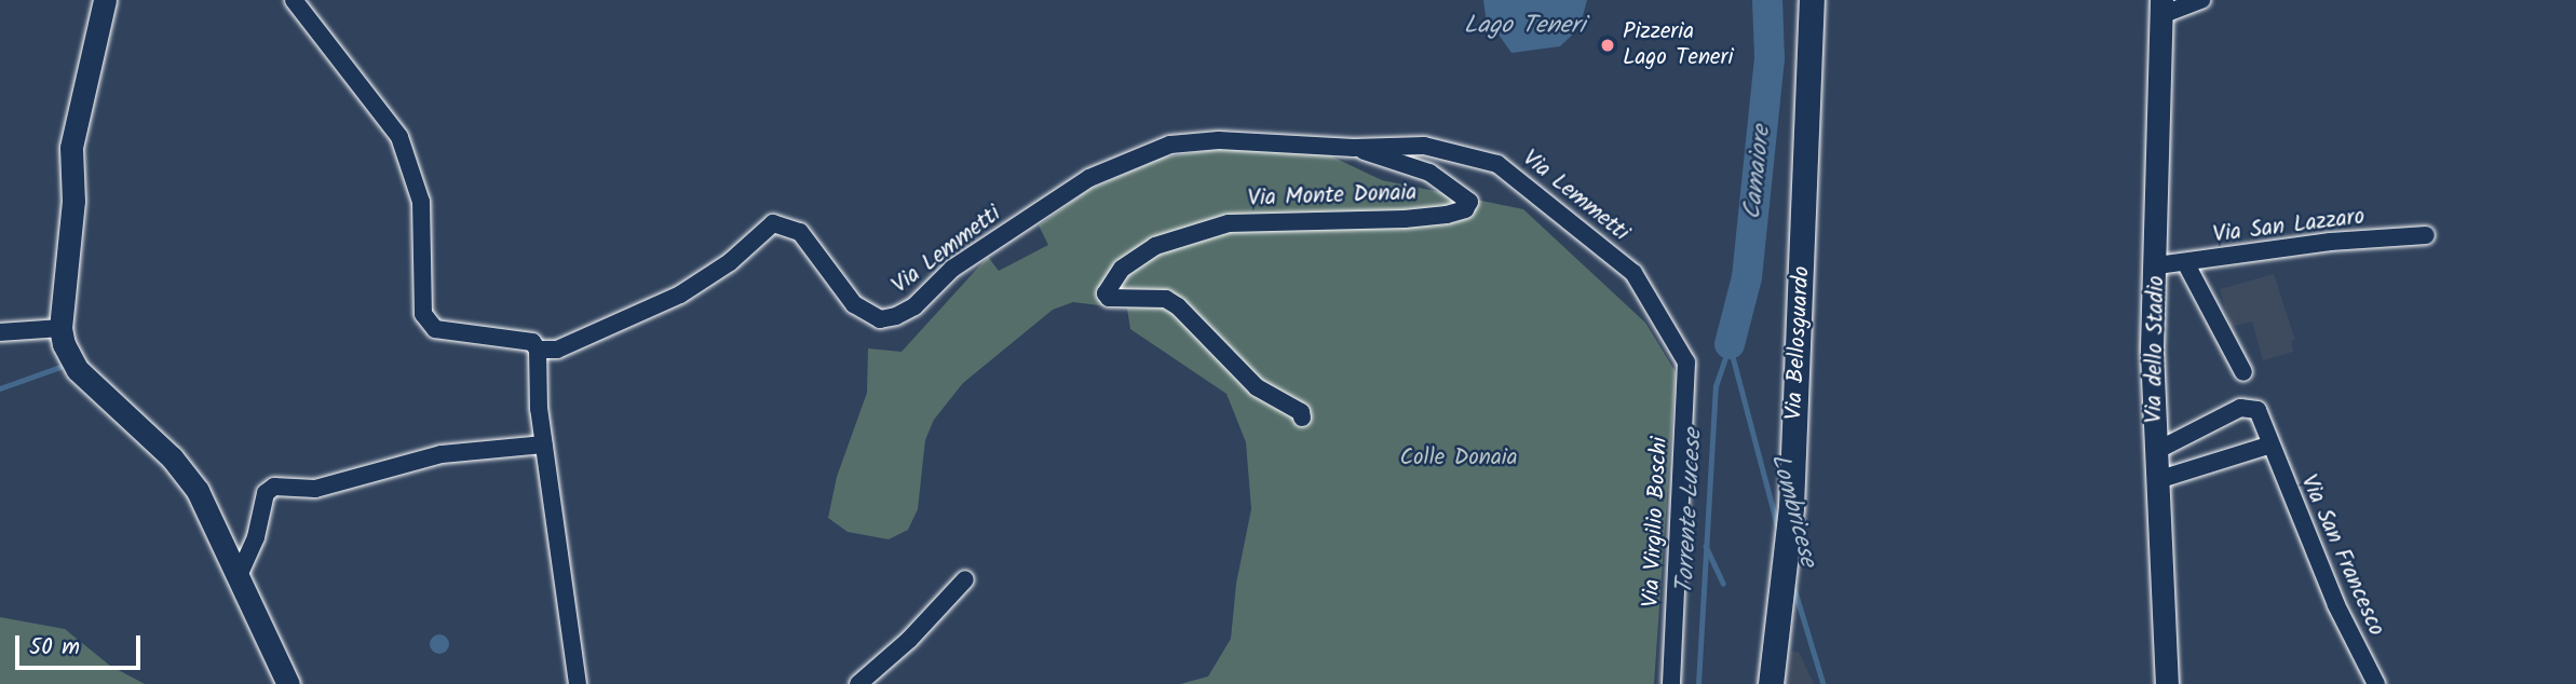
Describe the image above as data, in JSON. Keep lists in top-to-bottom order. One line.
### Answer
{"streets":{"main road":["Via Bellosguardo"],"street":["Via Monte Donaia","Via Lemmetti","Via San Lazzaro","Via dello Stadio","Via Virgilio Boschi","Via San Francesco"]},"crossings":[["Via Monte Donaia","Via Lemmetti"],["Via Lemmetti","Via Virgilio Boschi"],["Via San Lazzaro","Via dello Stadio"],["Via dello Stadio","Via San Francesco"]],"water":["Lago Teneri","Camaiore","Lombricese","Torrente Lucese"],"parks":["Colle Donaia"],"places":["Pizzeria Lago Teneri"],"scale_bar":"50 m"}
